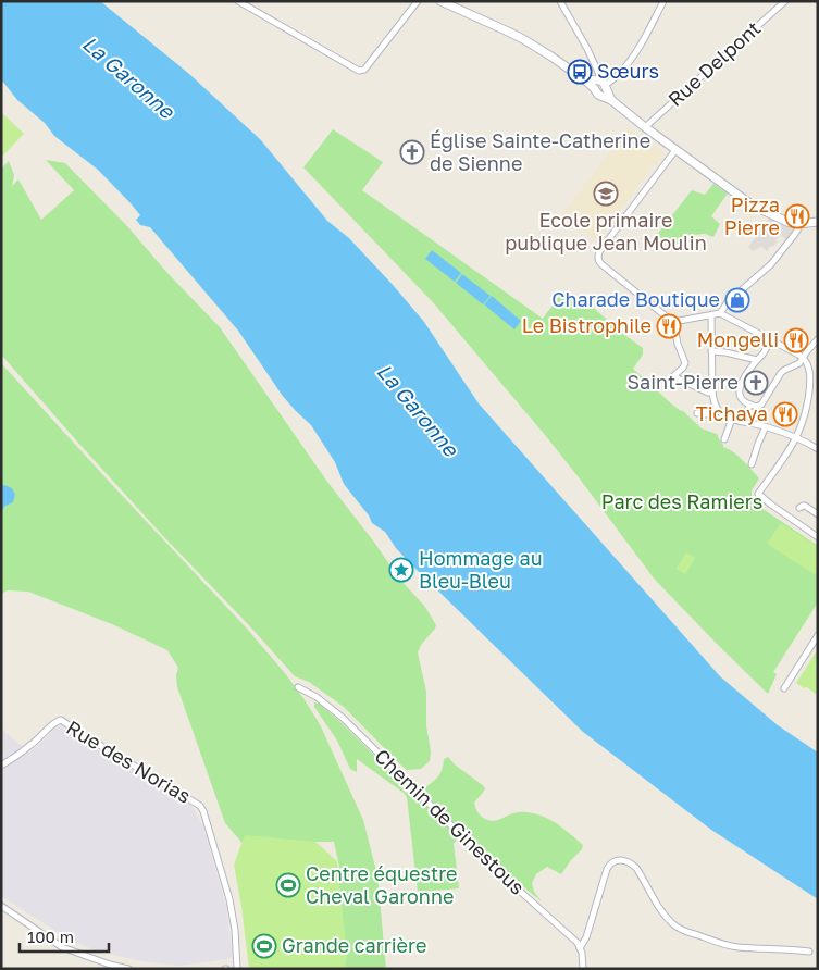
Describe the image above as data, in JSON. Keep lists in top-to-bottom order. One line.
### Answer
{"streets":{"street":["Rue Delpont","Rue des Norias","Chemin de Ginestous"]},"water":["La Garonne"],"parks":["Parc des Ramiers"],"places":{"bus stop":["Sœurs"],"church":["Église Sainte-Catherine de Sienne","Saint-Pierre"],"school or university":["Ecole primaire publique Jean Moulin"],"restaurant":["Pizza Pierre","Le Bistrophile","Mongelli","Tichaya"],"shop":["Charade Boutique"],"place":["Hommage au Bleu-Bleu"],"sports":["Centre équestre Cheval Garonne","Grande carrière"]},"scale_bar":"100 m"}
